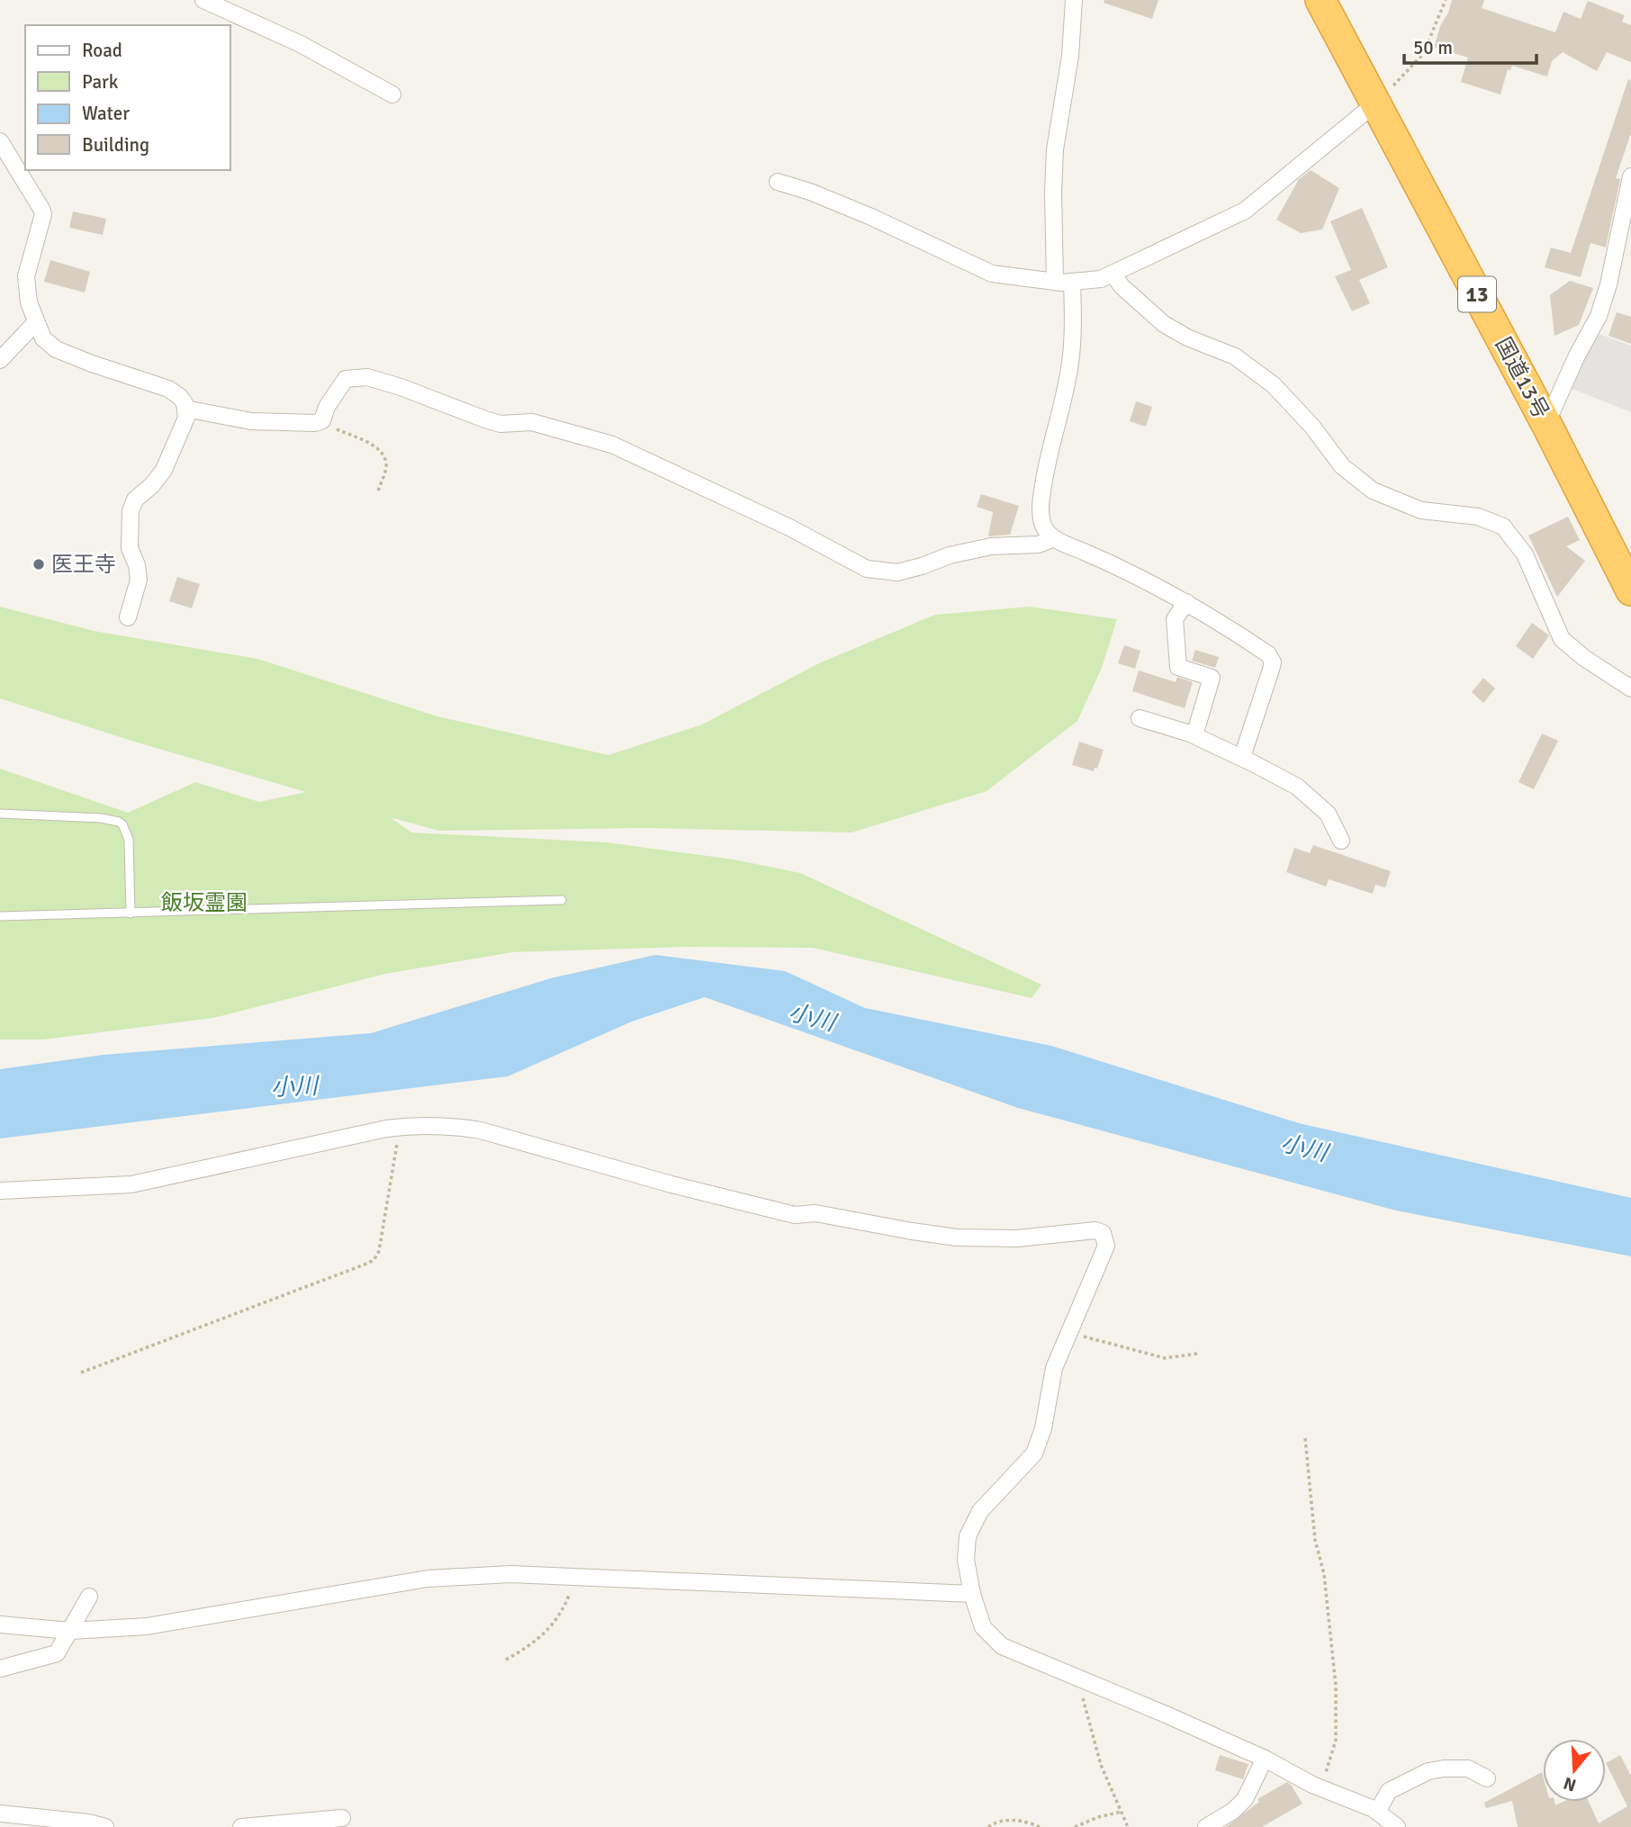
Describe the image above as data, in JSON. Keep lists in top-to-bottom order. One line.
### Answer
{"streets":{"highway":["13","国道13号"]},"water":["小川"],"parks":["飯坂霊園"],"places":["医王寺"],"legend":["Road","Park","Water","Building"],"scale_bar":"50 m","north":"bottom"}
